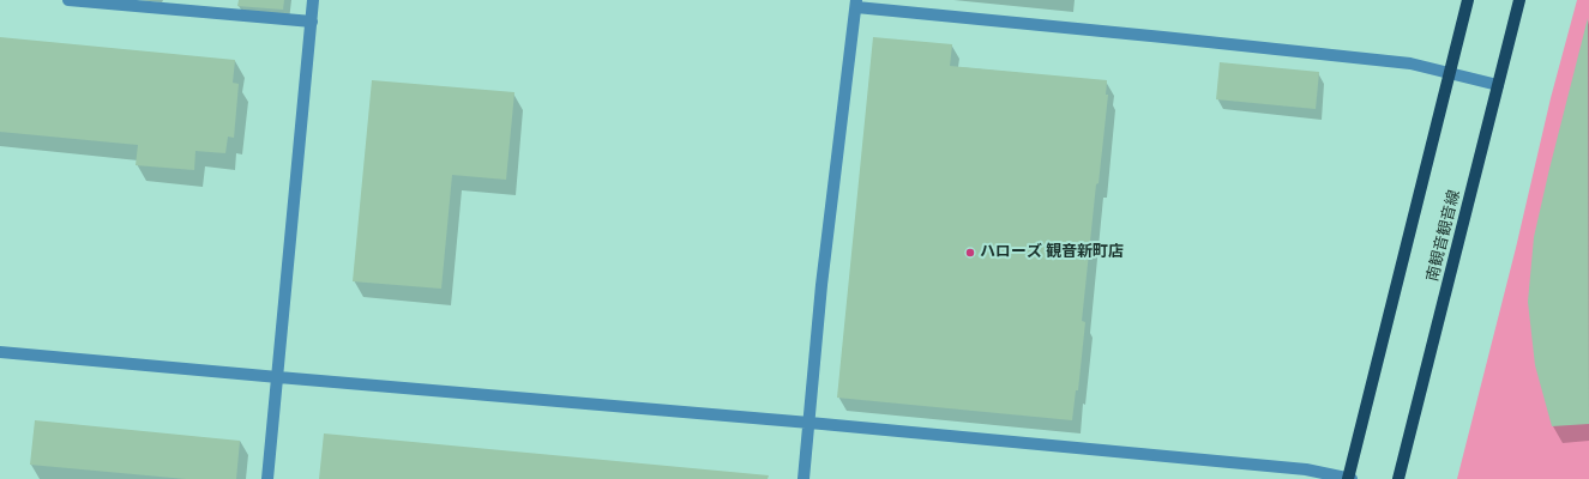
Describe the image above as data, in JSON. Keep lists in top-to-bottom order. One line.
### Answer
{"streets":{"main road":["南観音観音線"]},"places":["ハローズ 観音新町店"]}
